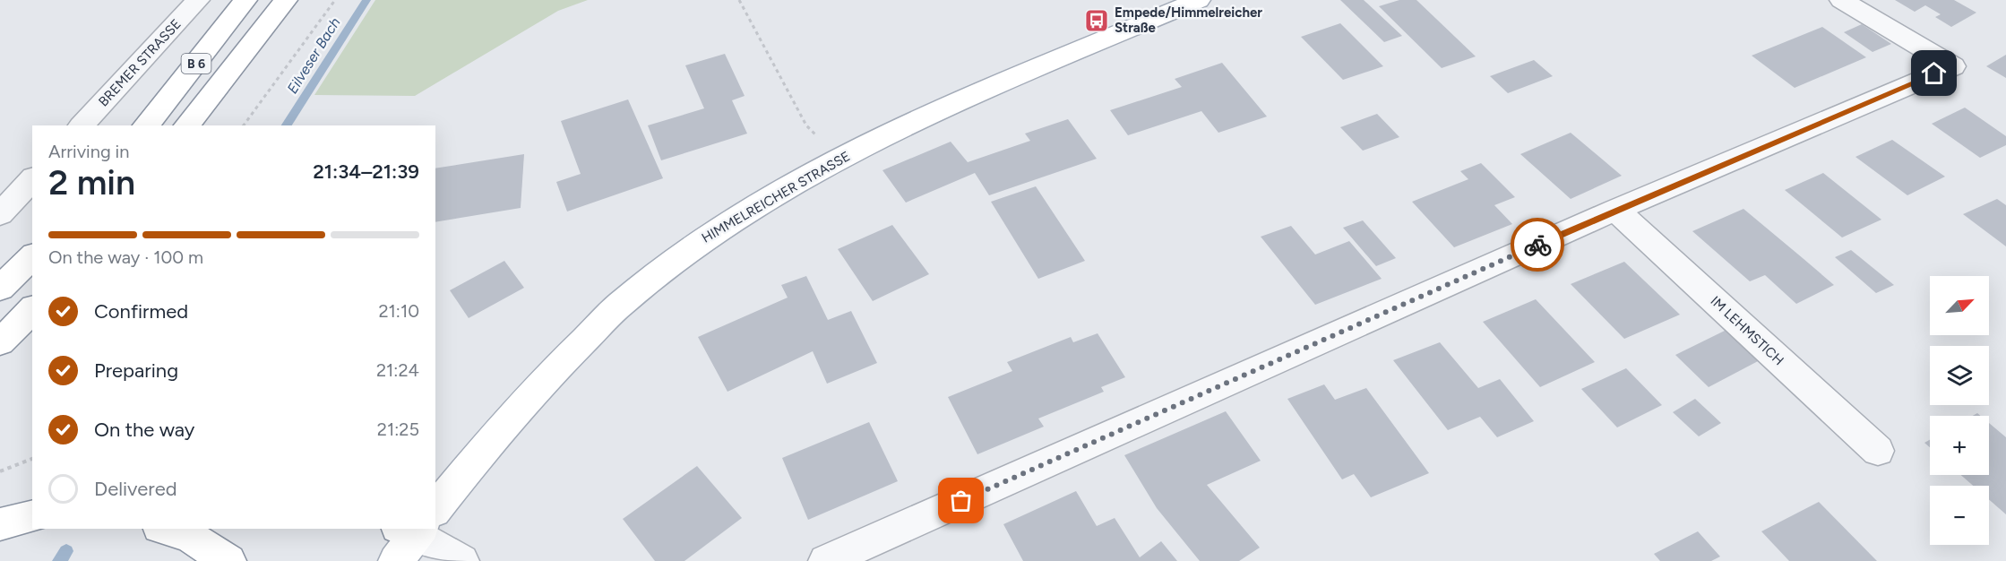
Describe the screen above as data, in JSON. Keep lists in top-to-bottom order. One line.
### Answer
{"streets":{"main road":["B 6","HIMMELREICHER STRASSE"],"street":["BREMER STRASSE","IM LEHMSTICH"]},"water":["Eilveser Bach"],"places":{"bus stop":["Empede/Himmelreicher Straße"]},"north":"top right","page":{"heading":["2 min","Arriving in","21:34–21:39"],"bar":"On the way · 100 m","map_buttons":["+","−"],"list":[["Confirmed","21:10"],["Preparing","21:24"],["On the way","21:25"],"Delivered"]}}
